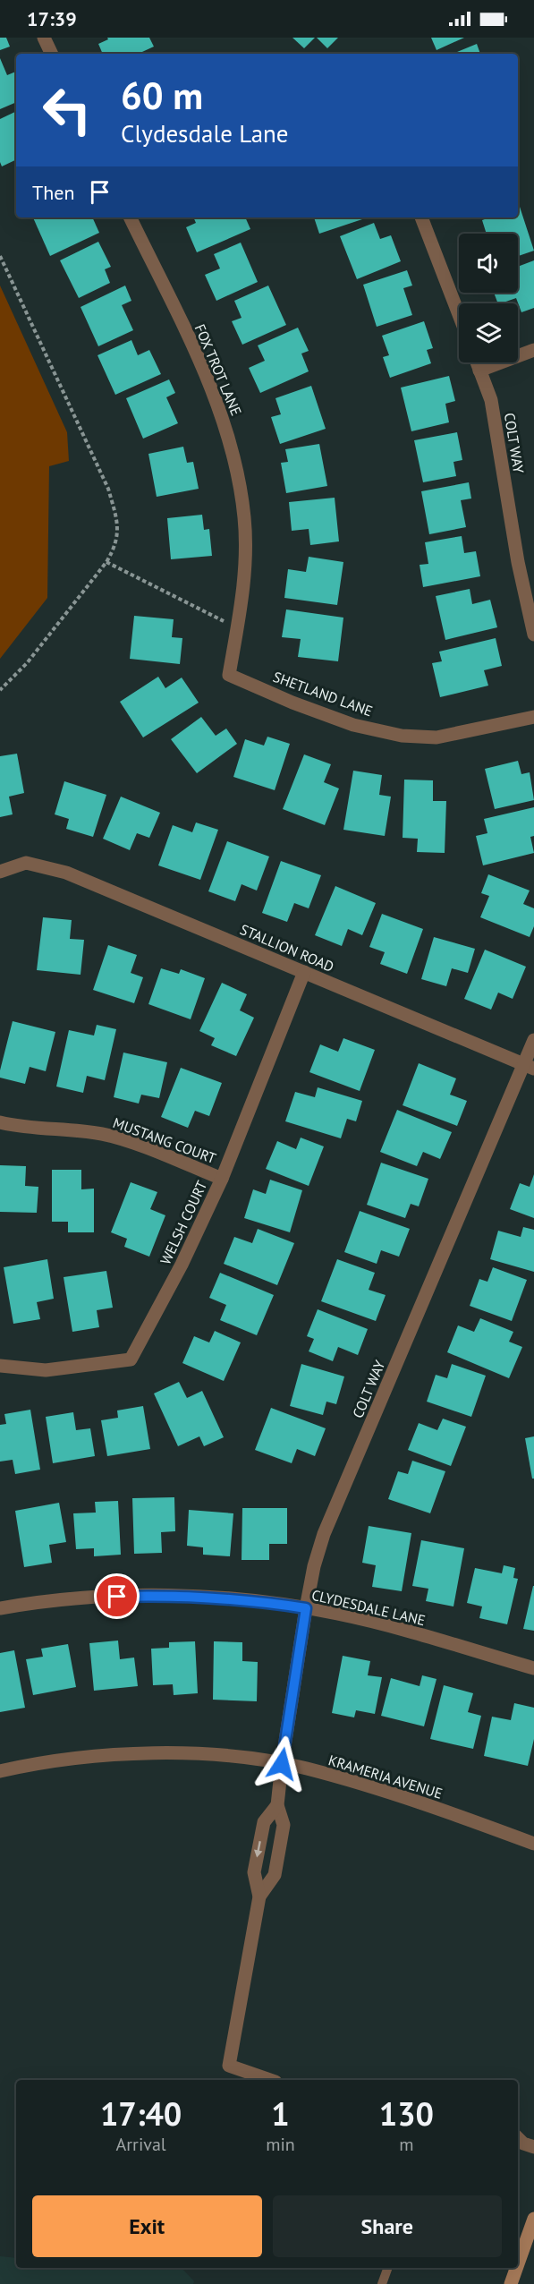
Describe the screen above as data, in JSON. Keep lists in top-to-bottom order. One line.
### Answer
{"streets":{"street":["FOX TROT LANE","COLT WAY","SHETLAND LANE","STALLION ROAD","MUSTANG COURT","WELSH COURT","CLYDESDALE LANE","KRAMERIA AVENUE"]},"crossings":[["FOX TROT LANE","SHETLAND LANE"],["COLT WAY","STALLION ROAD"],["COLT WAY","CLYDESDALE LANE"],["COLT WAY","KRAMERIA AVENUE"],["STALLION ROAD","WELSH COURT"],["MUSTANG COURT","WELSH COURT"]],"page":{"status":"17:39","turn":["60 m","Clydesdale Lane"],"then":"Then","eta":["17:40","Arrival","1","min","130","m"],"buttons":["Exit","Share"]}}
